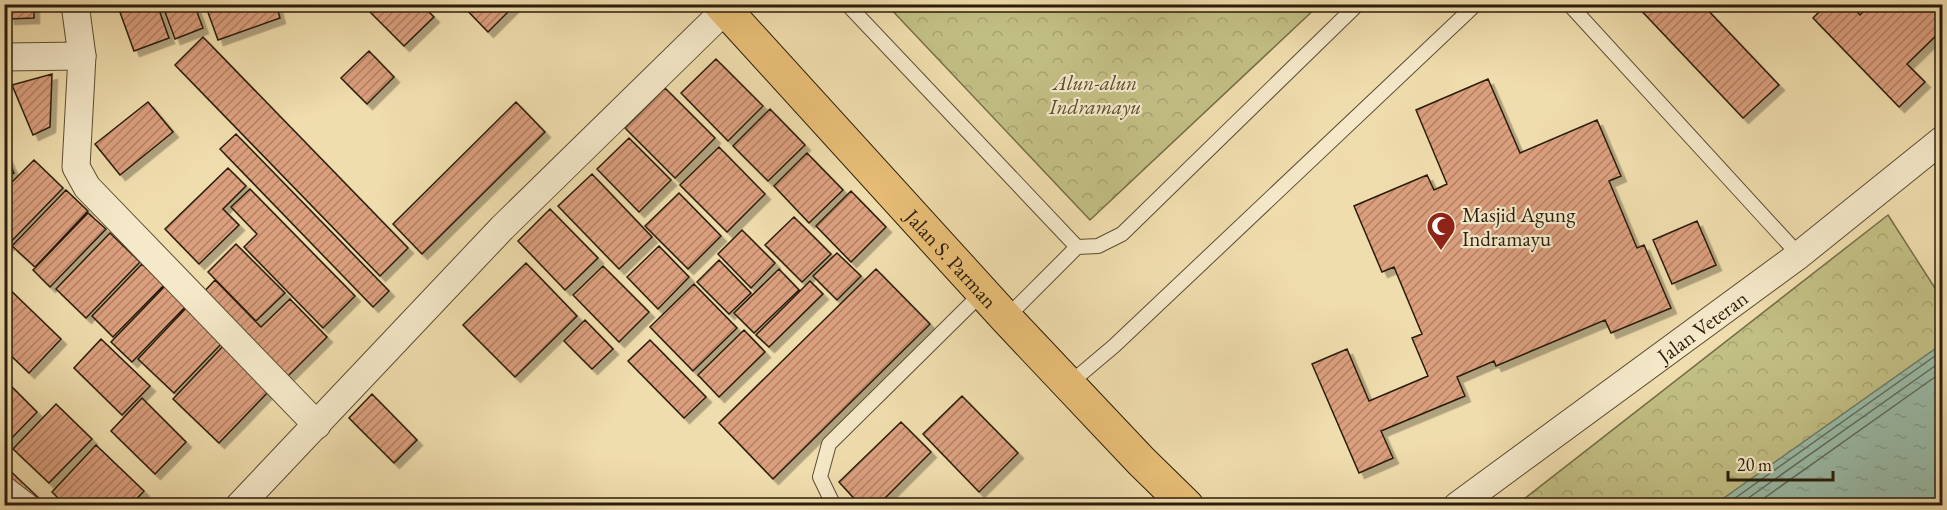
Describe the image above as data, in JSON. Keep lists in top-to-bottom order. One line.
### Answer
{"streets":{"main road":["Jalan S. Parman"],"street":["Jalan Veteran"]},"parks":["Alun-alun Indramayu"],"places":{"mosque":["Masjid Agung Indramayu"]},"scale_bar":"20 m"}
